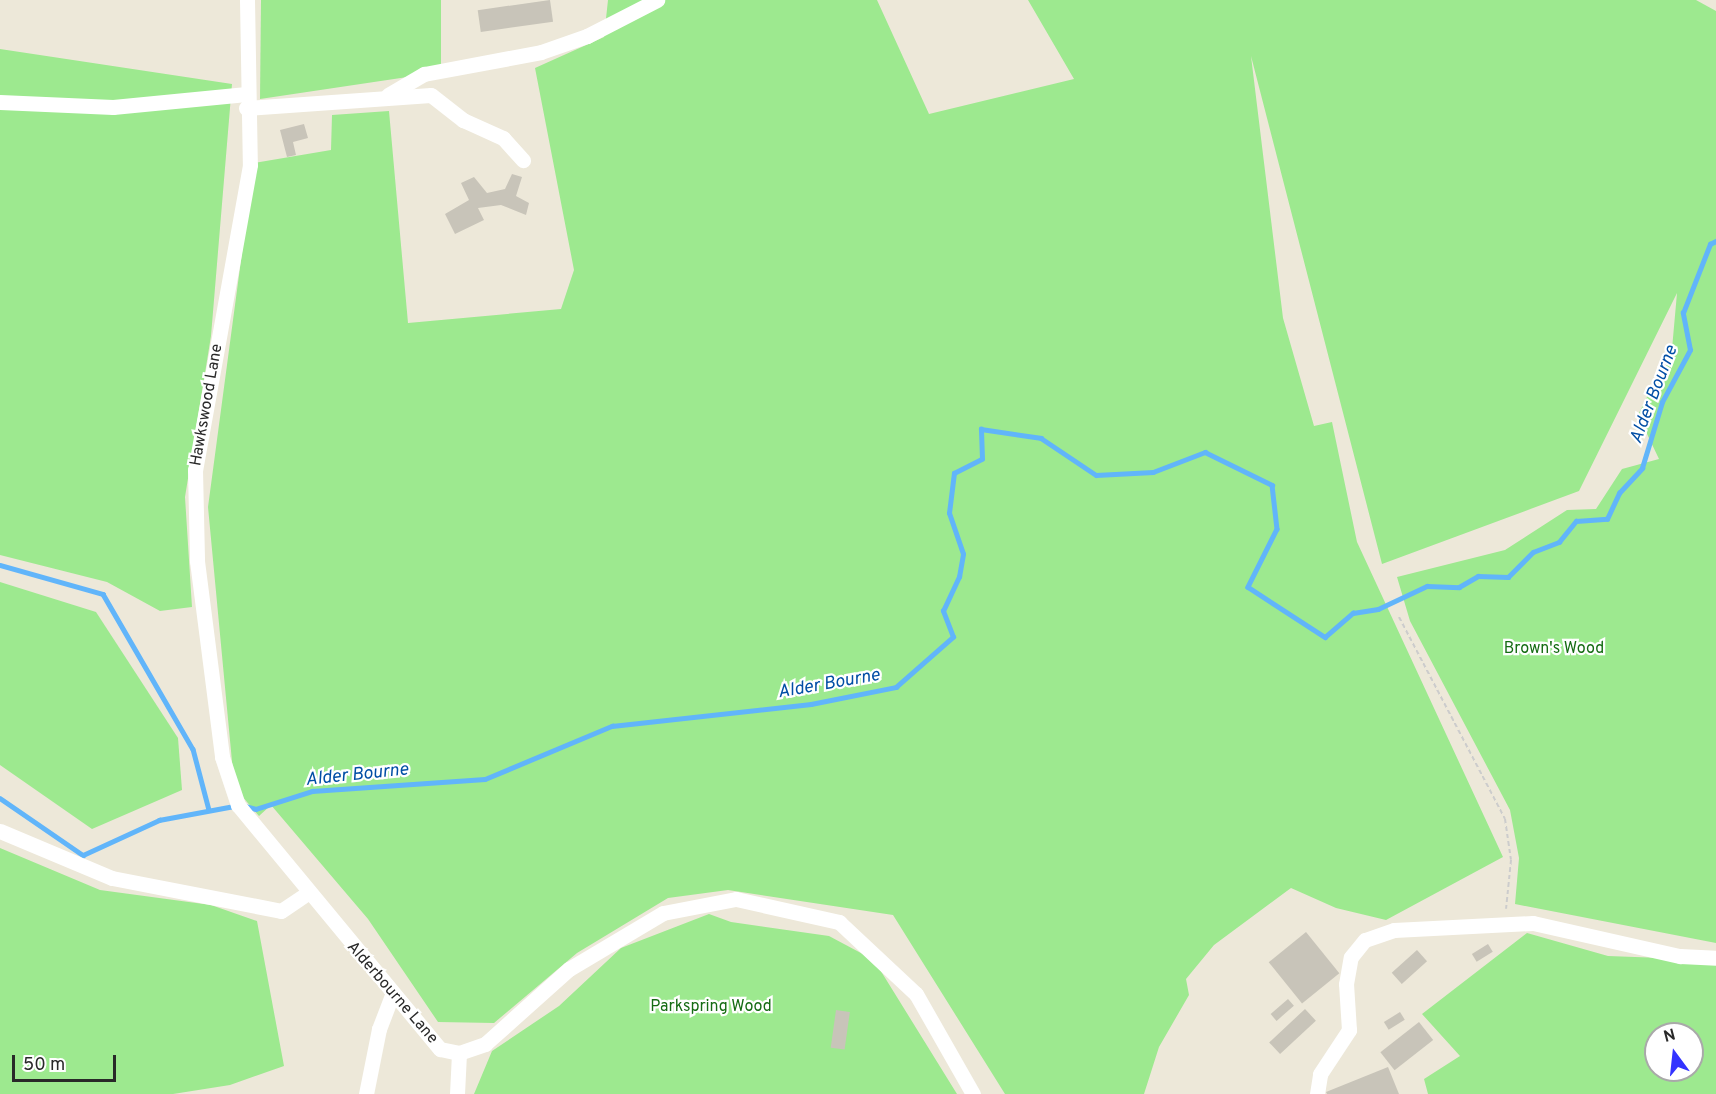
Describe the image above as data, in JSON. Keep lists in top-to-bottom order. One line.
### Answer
{"streets":{"street":["Hawkswood Lane","Alderbourne Lane"]},"crossings":[["Hawkswood Lane","Alderbourne Lane"]],"water":["Alder Bourne"],"parks":["Brown's Wood","Parkspring Wood"],"scale_bar":"50 m","north":"top"}
